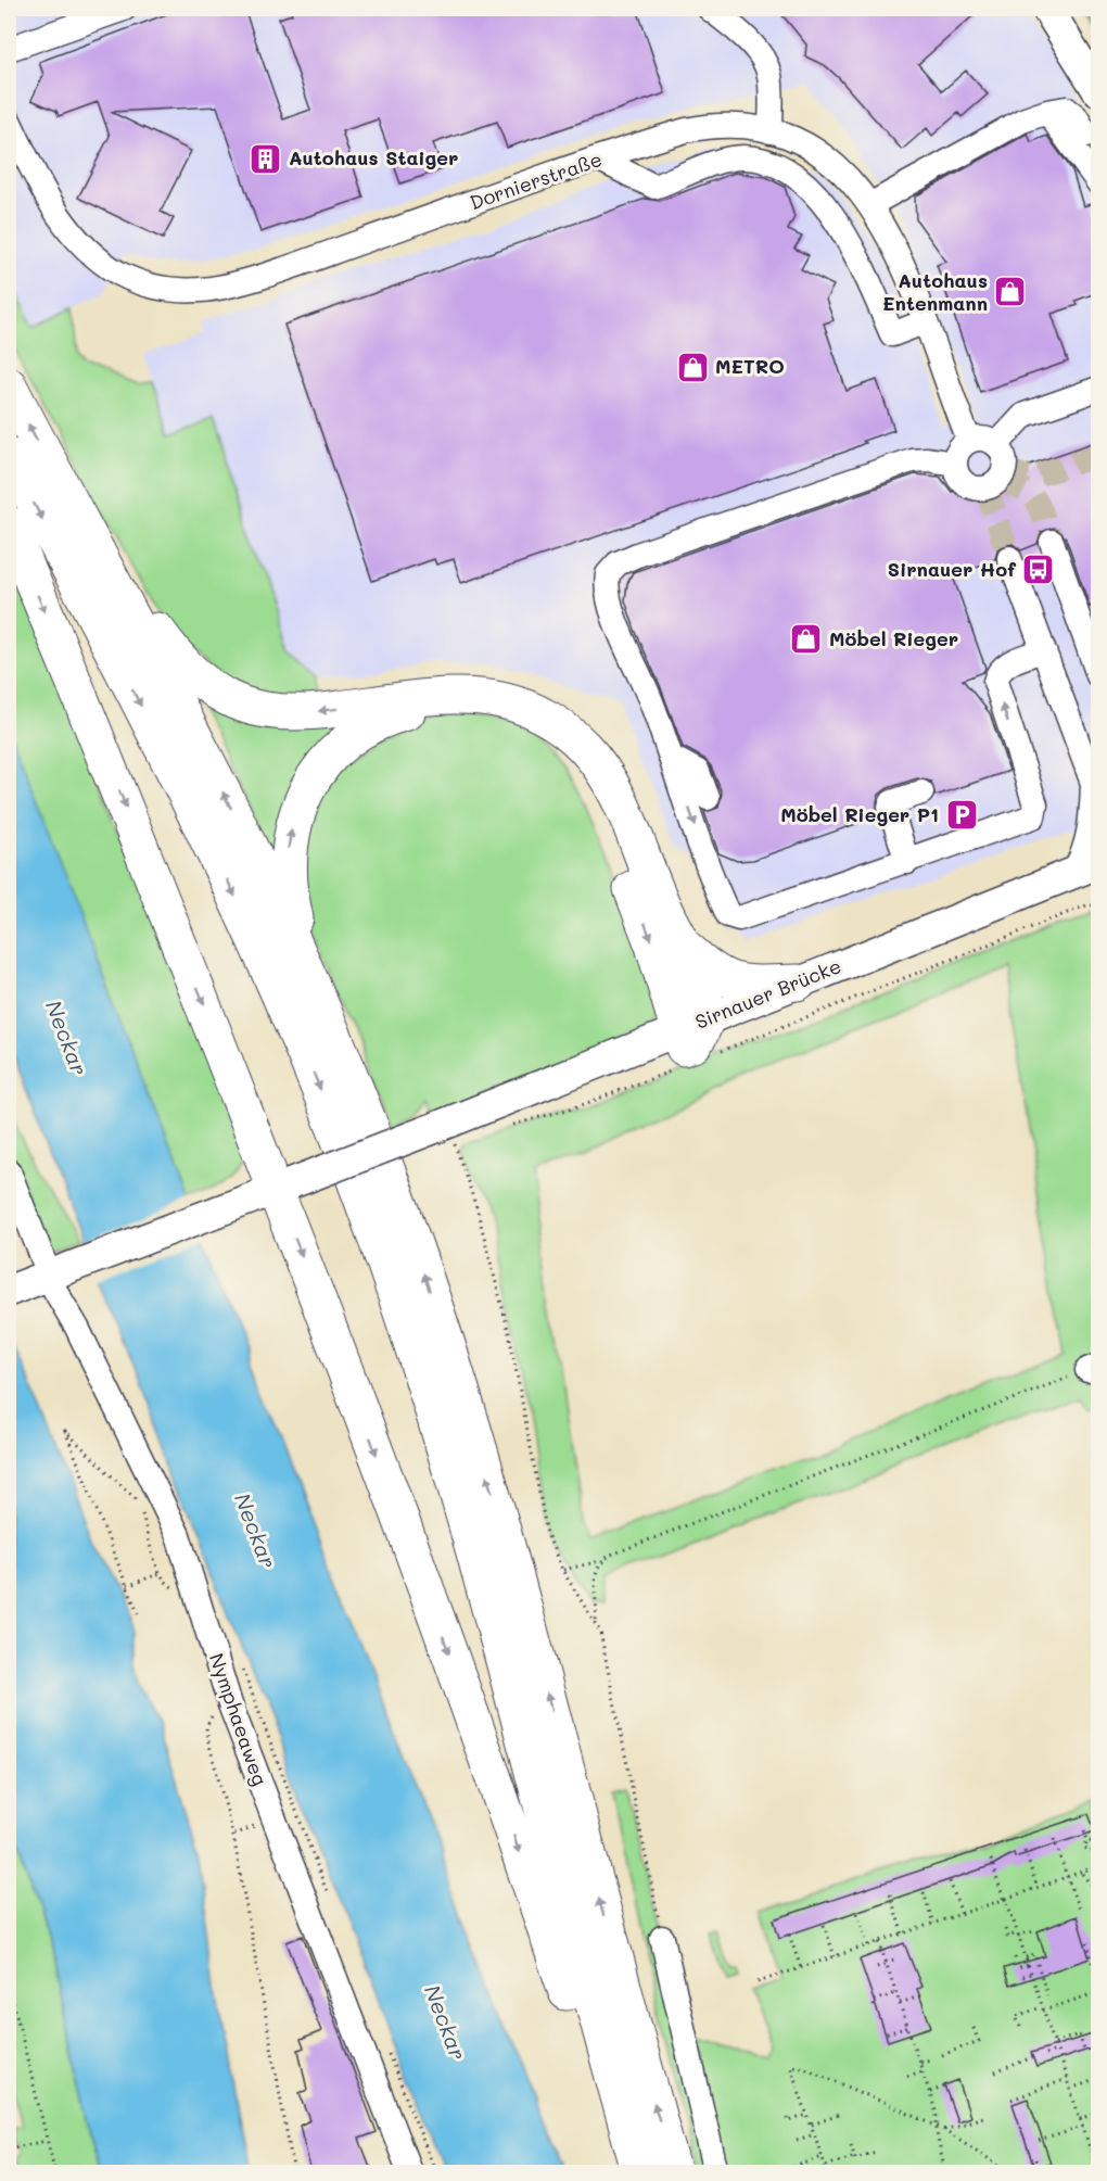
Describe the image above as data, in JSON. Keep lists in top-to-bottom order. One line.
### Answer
{"streets":{"main road":["Sirnauer Brücke"],"street":["Dornierstraße","Nymphaeaweg"]},"crossings":[["Sirnauer Brücke","Nymphaeaweg"]],"water":["Neckar"],"places":{"building":["Autohaus Staiger"],"shop":["Autohaus Entenmann","METRO","Möbel Rieger"],"bus stop":["Sirnauer Hof"],"parking":["Möbel Rieger P1"]}}
